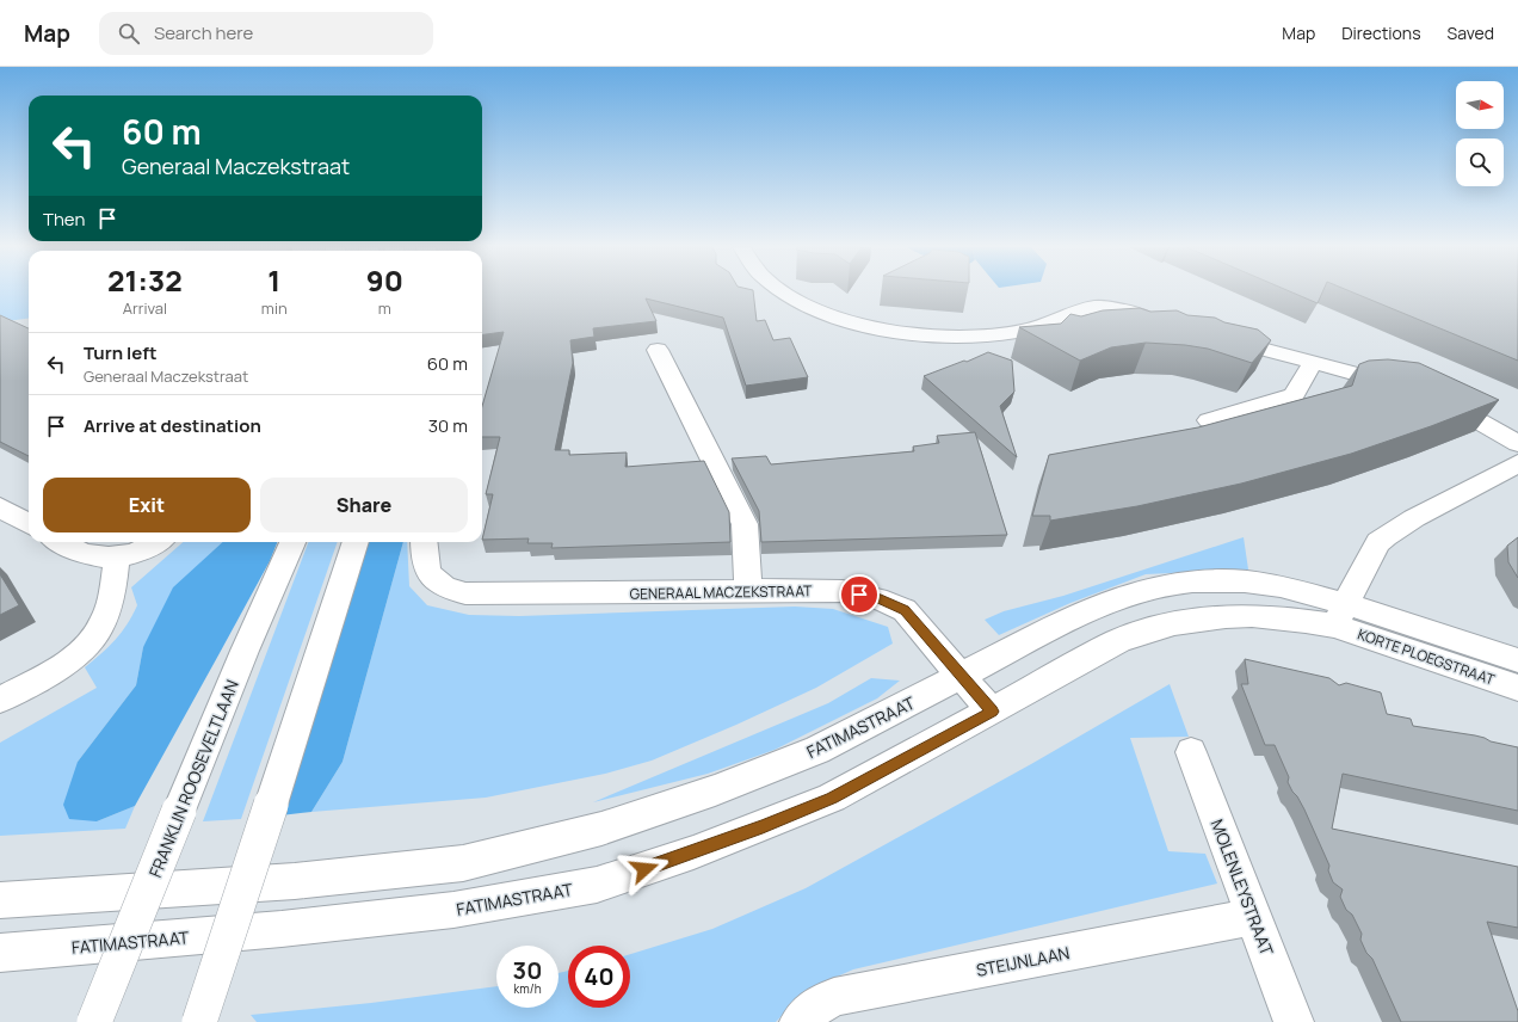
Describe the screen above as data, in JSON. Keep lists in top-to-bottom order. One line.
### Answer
{"streets":{"street":["GENERAAL MACZEKSTRAAT","KORTE PLOEGSTRAAT","FATIMASTRAAT","FRANKLIN ROOSEVELTLAAN","MOLENLEYSTRAAT","STEIJNLAAN"]},"crossings":[["GENERAAL MACZEKSTRAAT","FATIMASTRAAT"],["MOLENLEYSTRAAT","STEIJNLAAN"]],"north":"right","page":{"header":"Map","search":"Search here","nav":["Map","Directions","Saved"],"turn":["60 m","Generaal Maczekstraat"],"then":"Then","eta":["21:32","Arrival","1","min","90","m"],"list":[{"name":"Turn left","note":"Generaal Maczekstraat","value":"60 m"},{"name":"Arrive at destination","value":"30 m"}],"buttons":["Exit","Share"],"speed":"30 km/h","limit":"40"}}
